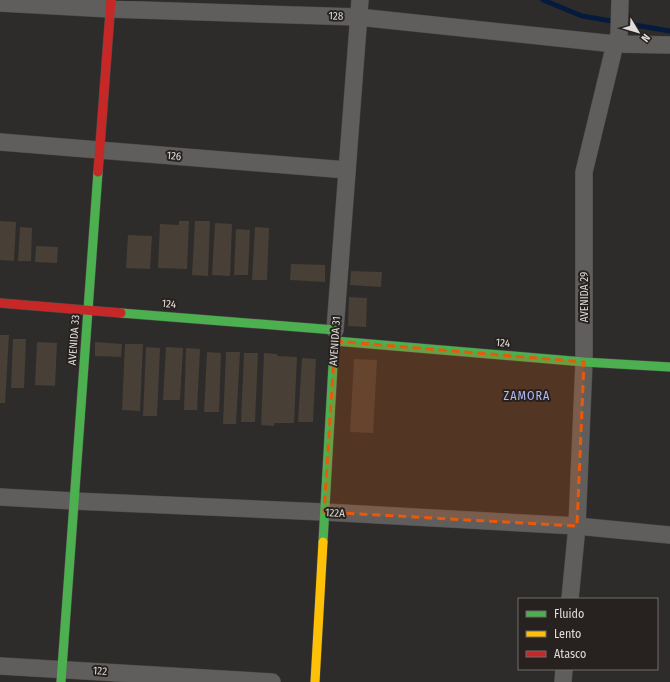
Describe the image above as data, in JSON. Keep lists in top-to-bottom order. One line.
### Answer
{"streets":{"street":["128","126","AVENIDA 29","124","AVENIDA 33","AVENIDA 31","122A","122"]},"crossings":[["128","AVENIDA 29"],["128","AVENIDA 33"],["128","AVENIDA 31"],["126","AVENIDA 33"],["126","AVENIDA 31"],["AVENIDA 29","124"],["AVENIDA 29","122A"],["124","AVENIDA 33"],["124","AVENIDA 31"],["AVENIDA 33","122A"],["AVENIDA 33","122"],["AVENIDA 31","122A"]],"districts":["ZAMORA"],"legend":["Fluido","Lento","Atasco"],"north":"bottom right"}
